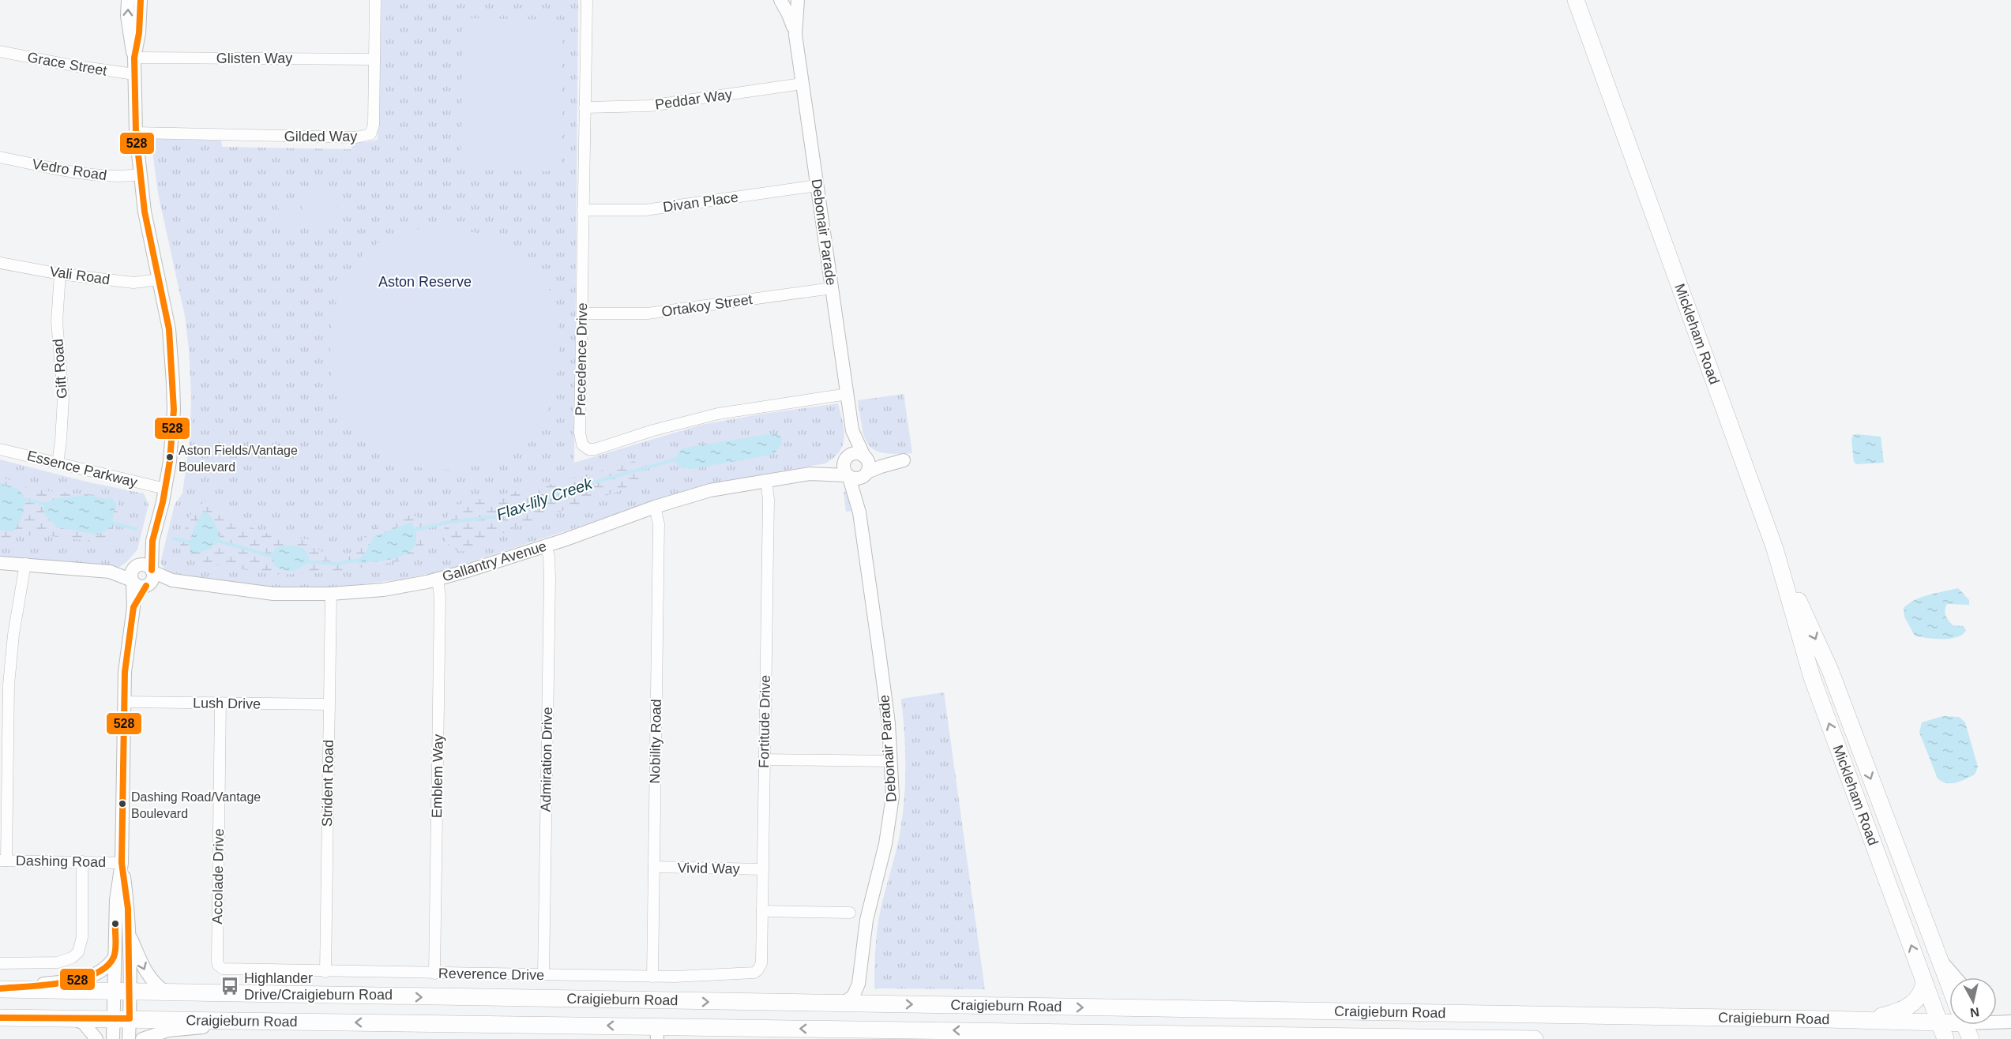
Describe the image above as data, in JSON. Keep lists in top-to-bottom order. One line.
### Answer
{"streets":{"main road":["Mickleham Road","Craigieburn Road"],"street":["Glisten Way","Grace Street","Peddar Way","Gilded Way","Vedro Road","Divan Place","Debonair Parade","Vali Road","Ortakoy Street","Precedence Drive","Gift Road","Essence Parkway","Gallantry Avenue","Lush Drive","Fortitude Drive","Nobility Road","Admiration Drive","Emblem Way","Strident Road","Dashing Road","Vivid Way","Accolade Drive","Reverence Drive"]},"crossings":[["Glisten Way","Gilded Way"],["Peddar Way","Debonair Parade"],["Peddar Way","Precedence Drive"],["Divan Place","Debonair Parade"],["Divan Place","Precedence Drive"],["Debonair Parade","Ortakoy Street"],["Debonair Parade","Precedence Drive"],["Debonair Parade","Gallantry Avenue"],["Vali Road","Gift Road"],["Ortakoy Street","Precedence Drive"],["Mickleham Road","Craigieburn Road"],["Gift Road","Essence Parkway"],["Gallantry Avenue","Fortitude Drive"],["Gallantry Avenue","Nobility Road"],["Gallantry Avenue","Admiration Drive"],["Gallantry Avenue","Emblem Way"],["Gallantry Avenue","Strident Road"],["Lush Drive","Strident Road"],["Lush Drive","Accolade Drive"],["Fortitude Drive","Vivid Way"],["Fortitude Drive","Reverence Drive"],["Nobility Road","Vivid Way"],["Nobility Road","Reverence Drive"],["Admiration Drive","Reverence Drive"],["Emblem Way","Reverence Drive"],["Strident Road","Reverence Drive"],["Accolade Drive","Reverence Drive"]],"water":["Flax-lily Creek"],"parks":["Aston Reserve"],"places":{"other":["Aston Fields/Vantage Boulevard","Dashing Road/Vantage Boulevard"],"bus stop":["Highlander Drive/Craigieburn Road"]},"lines":["transit line 528"],"north":"bottom"}
